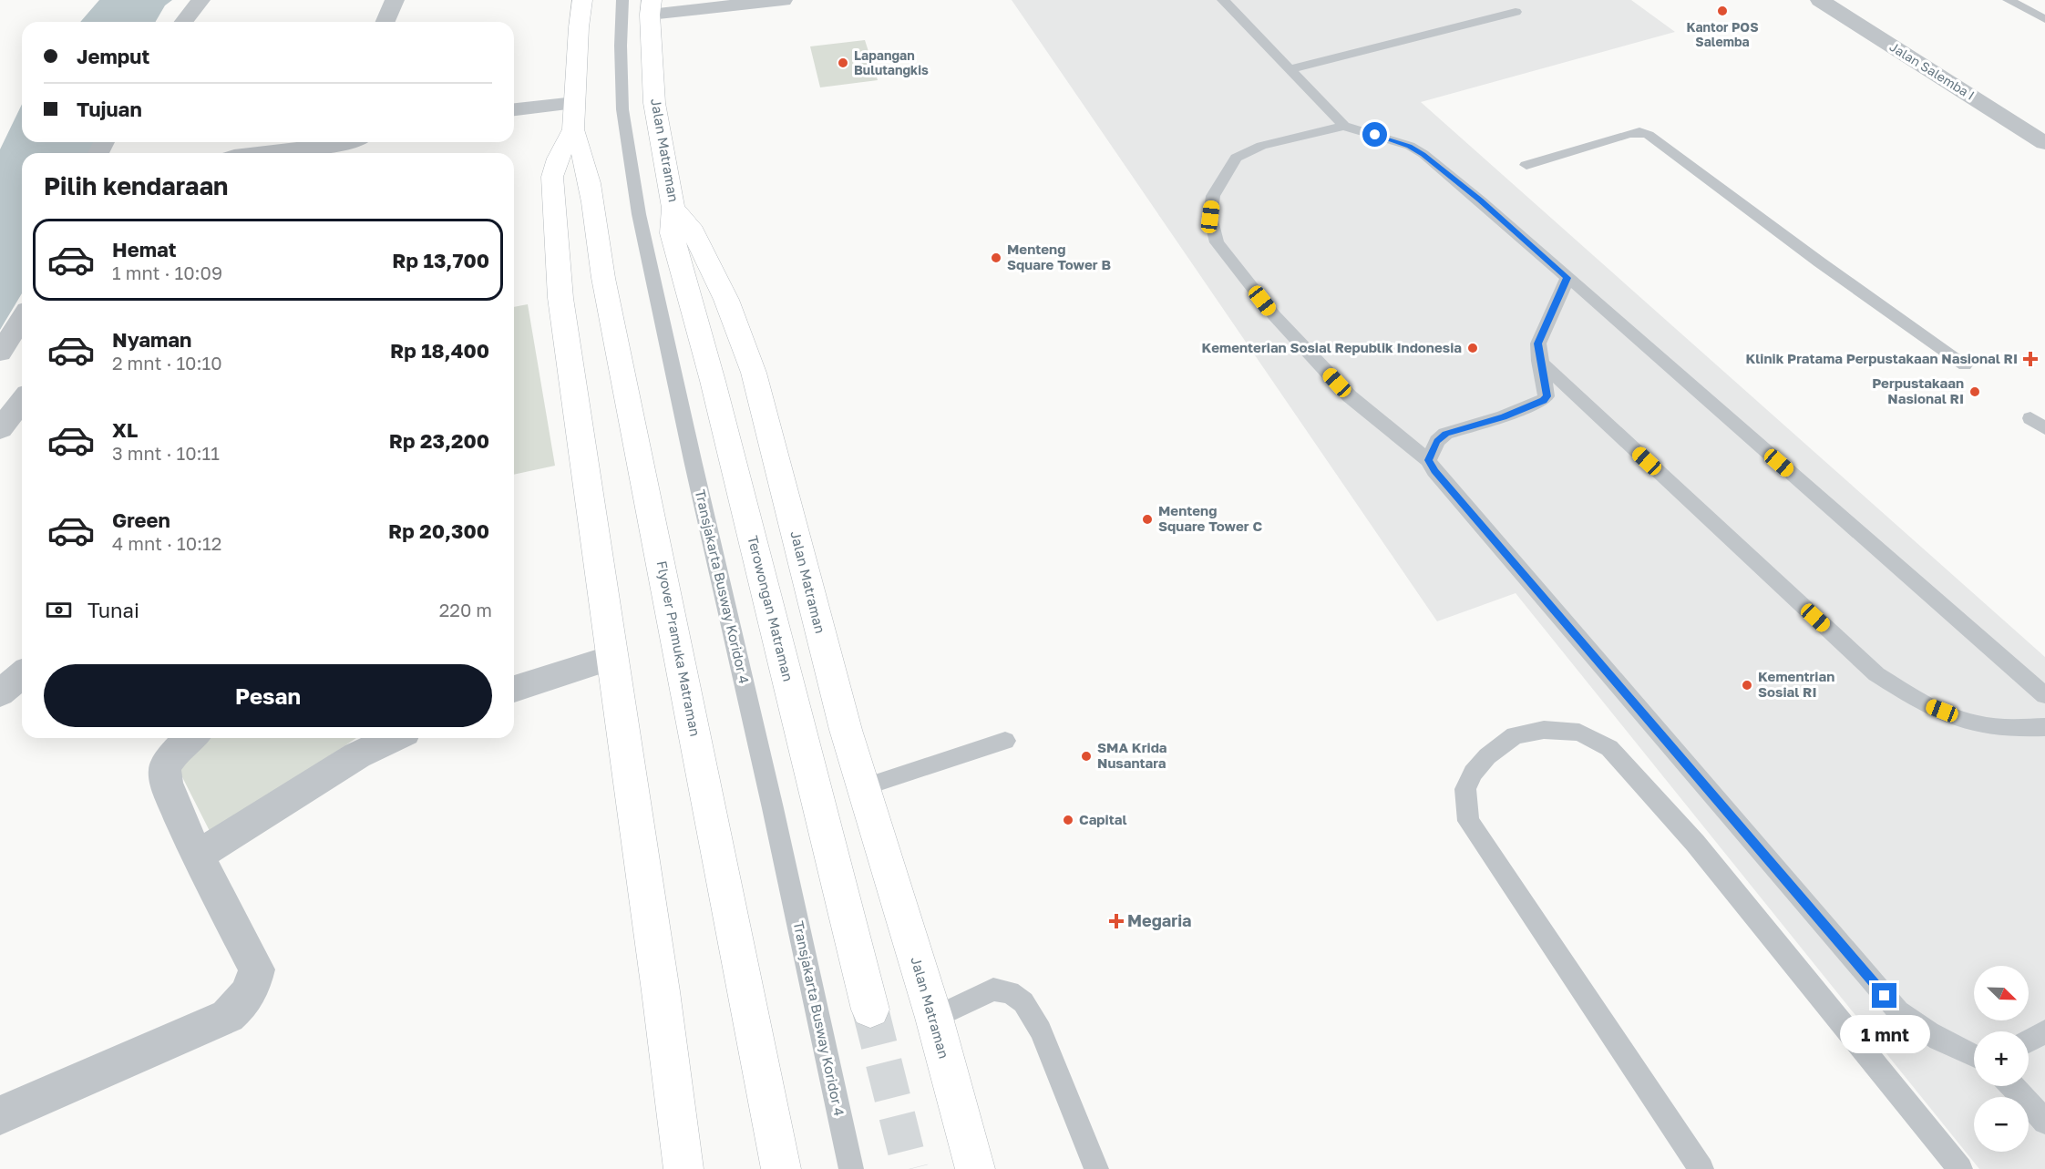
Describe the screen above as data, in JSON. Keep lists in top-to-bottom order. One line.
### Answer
{"streets":{"main road":["Jalan Matraman","Terowongan Matraman","Flyover Pramuka Matraman"],"street":["Jalan Salemba I"],"lane":["Transjakarta Busway Koridor 4"]},"crossings":[["Jalan Matraman","Terowongan Matraman"]],"places":{"other":["Kantor POS Salemba","Lapangan Bulutangkis","Menteng Square Tower B","Kementerian Sosial Republik Indonesia","Perpustakaan Nasional RI","Menteng Square Tower C","Kementrian Sosial RI","SMA Krida Nusantara","Capital"],"health":["Klinik Pratama Perpustakaan Nasional RI","Megaria"]},"north":"bottom right","page":{"banner":["Jemput","Tujuan"],"heading":"Pilih kendaraan","list":[{"name":"Hemat","note":"1 mnt · 10:09","value":"Rp 13,700"},{"name":"Nyaman","note":"2 mnt · 10:10","value":"Rp 18,400"},{"name":"XL","note":"3 mnt · 10:11","value":"Rp 23,200"},{"name":"Green","note":"4 mnt · 10:12","value":"Rp 20,300"}],"pay":["Tunai","220 m"],"buttons":"Pesan","map_buttons":["+","−"],"bubble":"1 mnt"}}
